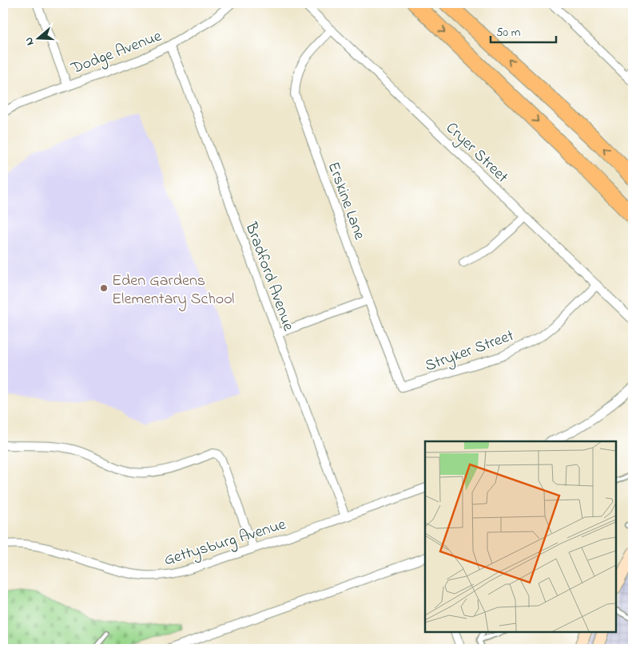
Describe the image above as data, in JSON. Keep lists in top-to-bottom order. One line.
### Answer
{"streets":{"street":["Dodge Avenue","Cryer Street","Erskine Lane","Bradford Avenue","Stryker Street","Gettysburg Avenue"]},"crossings":[["Dodge Avenue","Bradford Avenue"],["Cryer Street","Erskine Lane"],["Cryer Street","Stryker Street"],["Erskine Lane","Stryker Street"],["Bradford Avenue","Gettysburg Avenue"]],"places":["Eden Gardens Elementary School"],"scale_bar":"50 m","north":"left"}
